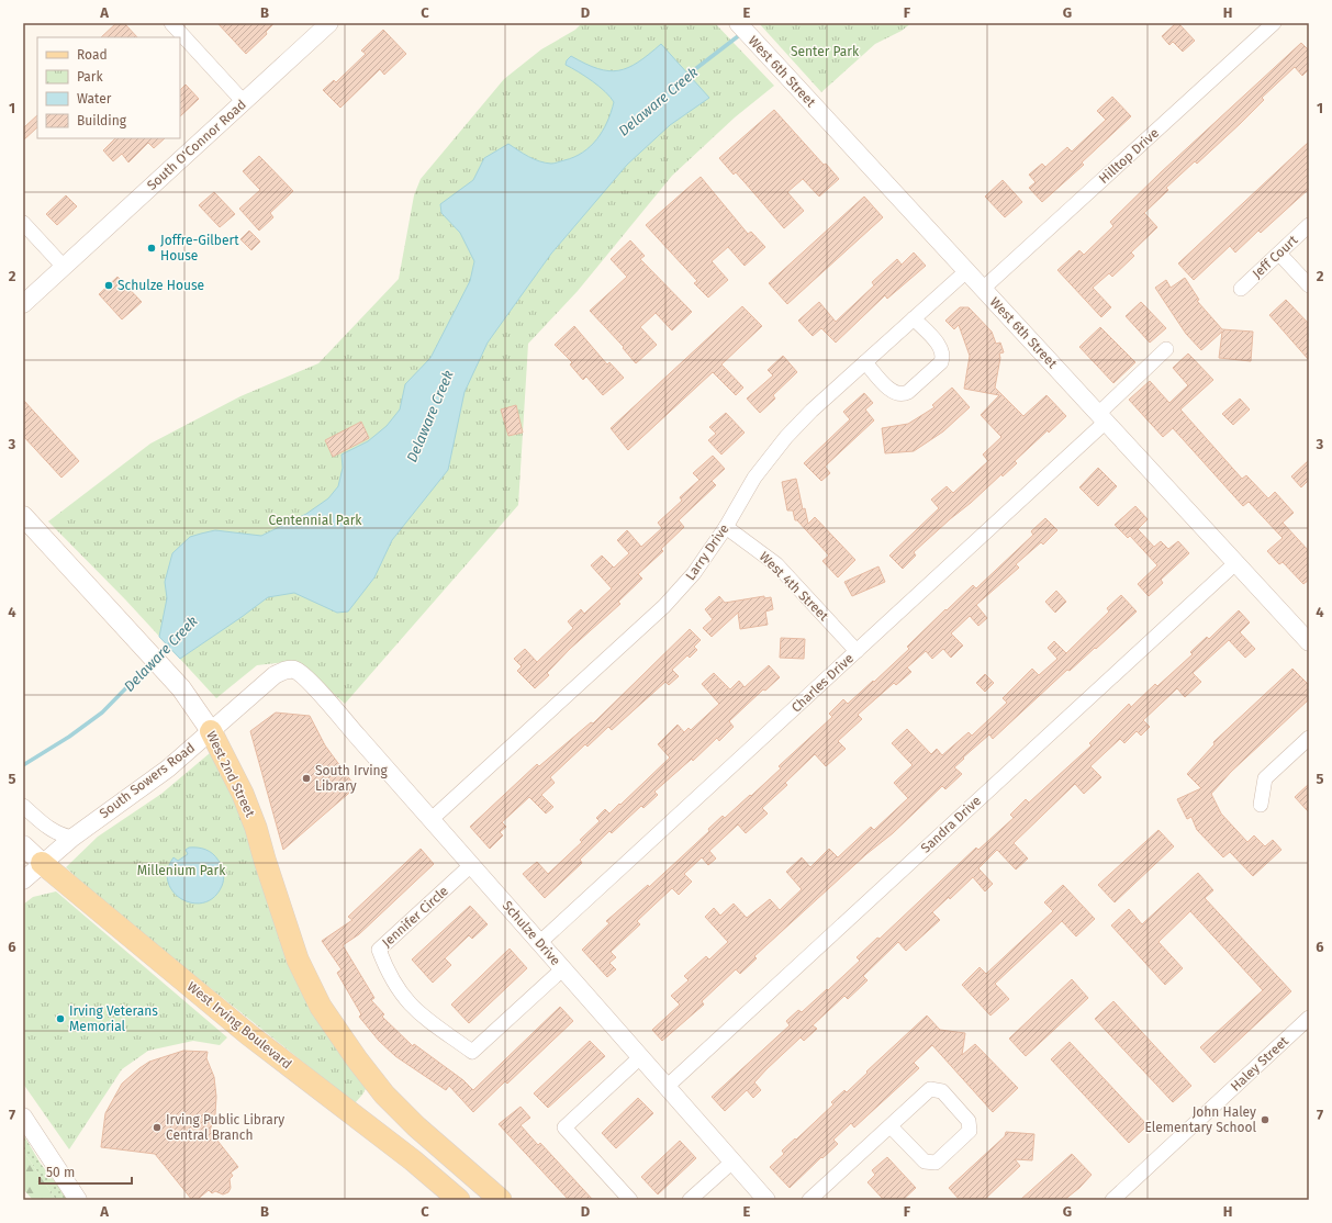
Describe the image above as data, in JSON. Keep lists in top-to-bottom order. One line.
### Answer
{"streets":{"main road":["West 2nd Street","West Irving Boulevard"],"street":["West 6th Street","South O'Connor Road","Hilltop Drive","Jeff Court","Larry Drive","West 4th Street","Charles Drive","South Sowers Road","Sandra Drive","Jennifer Circle","Schulze Drive","Haley Street"]},"crossings":[["West 6th Street","Hilltop Drive"],["West 6th Street","Larry Drive"],["West 6th Street","Charles Drive"],["West 6th Street","Sandra Drive"],["Larry Drive","West 4th Street"],["Larry Drive","Schulze Drive"],["West 4th Street","Charles Drive"],["Charles Drive","Schulze Drive"],["West 2nd Street","South Sowers Road"],["South Sowers Road","Schulze Drive"],["South Sowers Road","West Irving Boulevard"],["Sandra Drive","Schulze Drive"],["Jennifer Circle","Schulze Drive"]],"water":["Delaware Creek"],"parks":["Senter Park","Centennial Park","Millenium Park"],"places":["Joffre-Gilbert House","Schulze House","South Irving Library","Irving Veterans Memorial","John Haley Elementary School","Irving Public Library Central Branch"],"legend":["Road","Park","Water","Building"],"scale_bar":"50 m","grid":{"columns":["A","B","C","D","E","F","G","H"],"rows":["1","2","3","4","5","6","7"]}}
